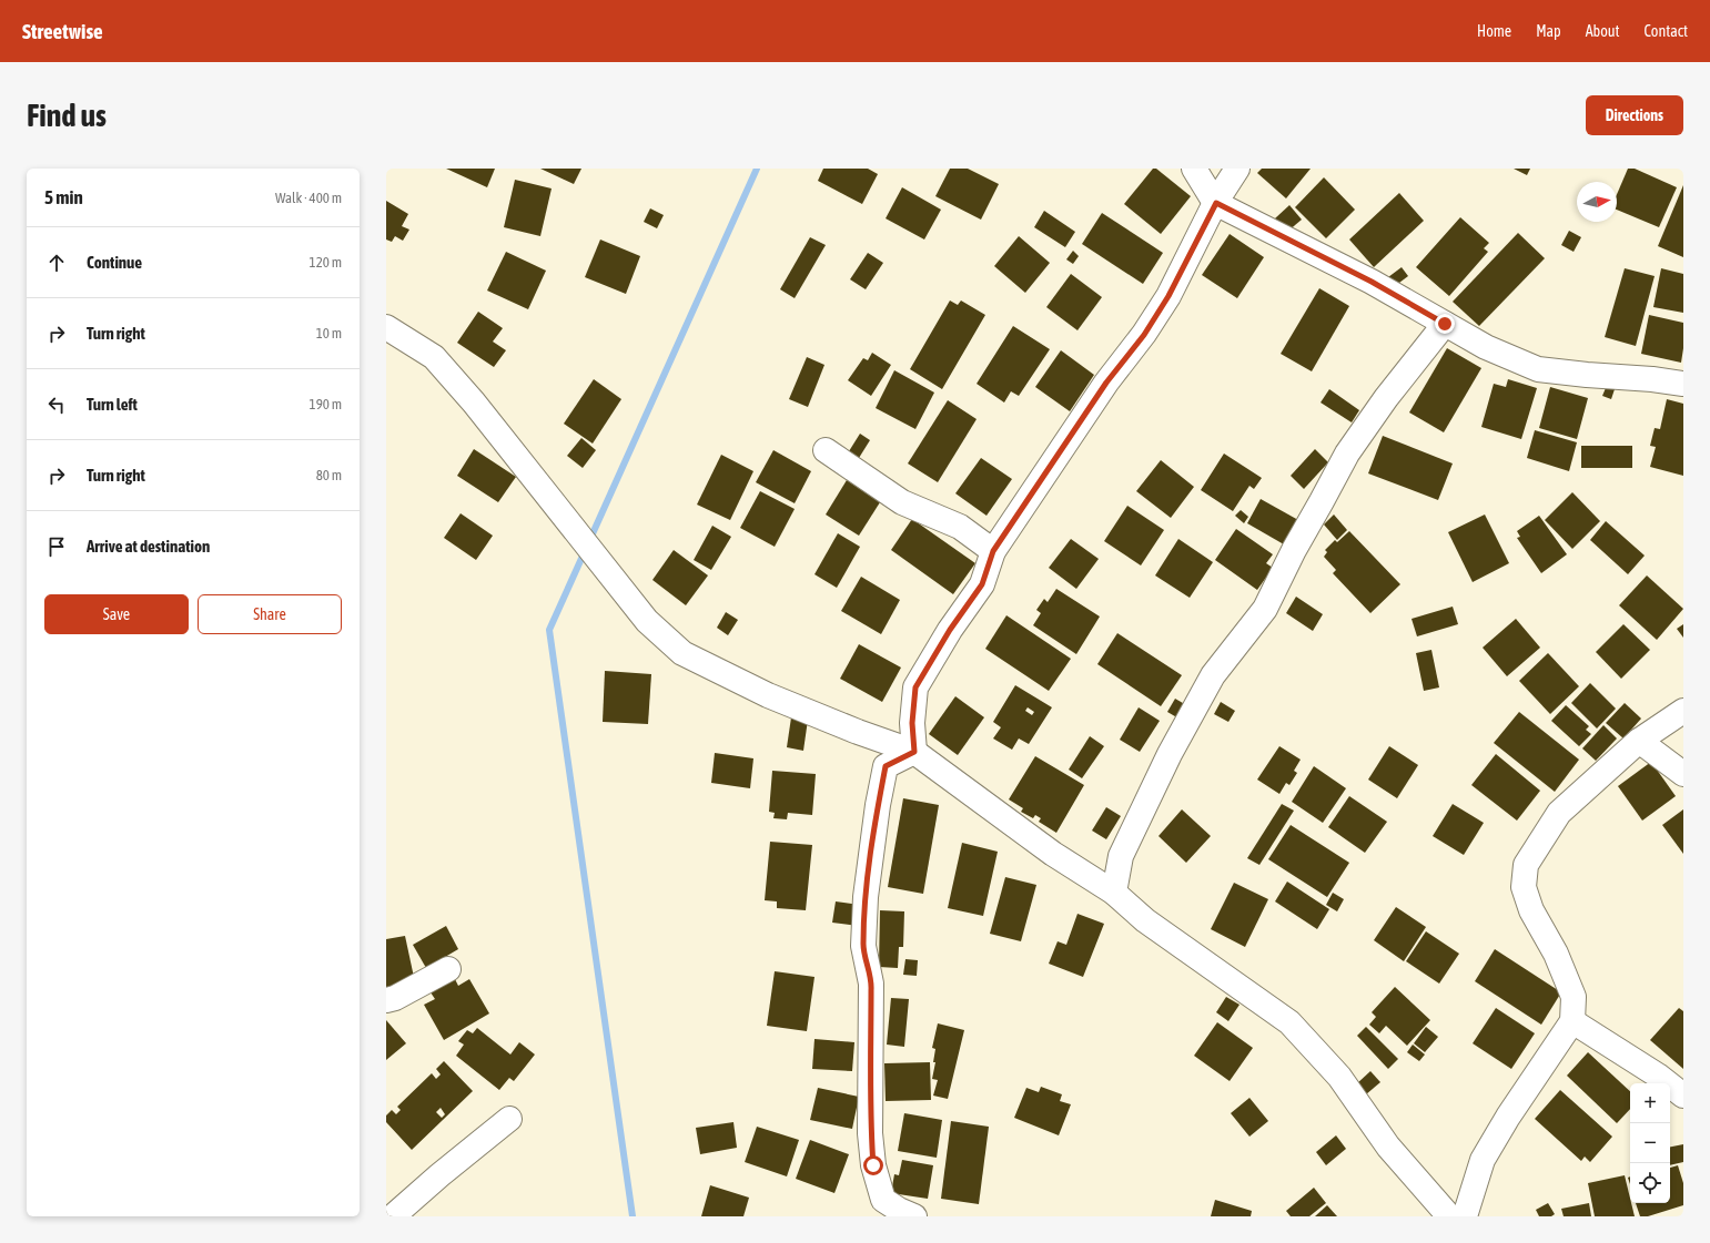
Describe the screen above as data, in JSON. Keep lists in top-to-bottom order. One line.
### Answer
{"north":"right","page":{"header":"Streetwise","nav":["Home","Map","About","Contact"],"buttons":["Directions",["Save","Share"]],"title":"Find us","heading":["5 min","Walk · 400 m"],"list":[["Continue","120 m"],["Turn right","10 m"],["Turn left","190 m"],["Turn right","80 m"],"Arrive at destination"],"map_buttons":["+","−"]}}
